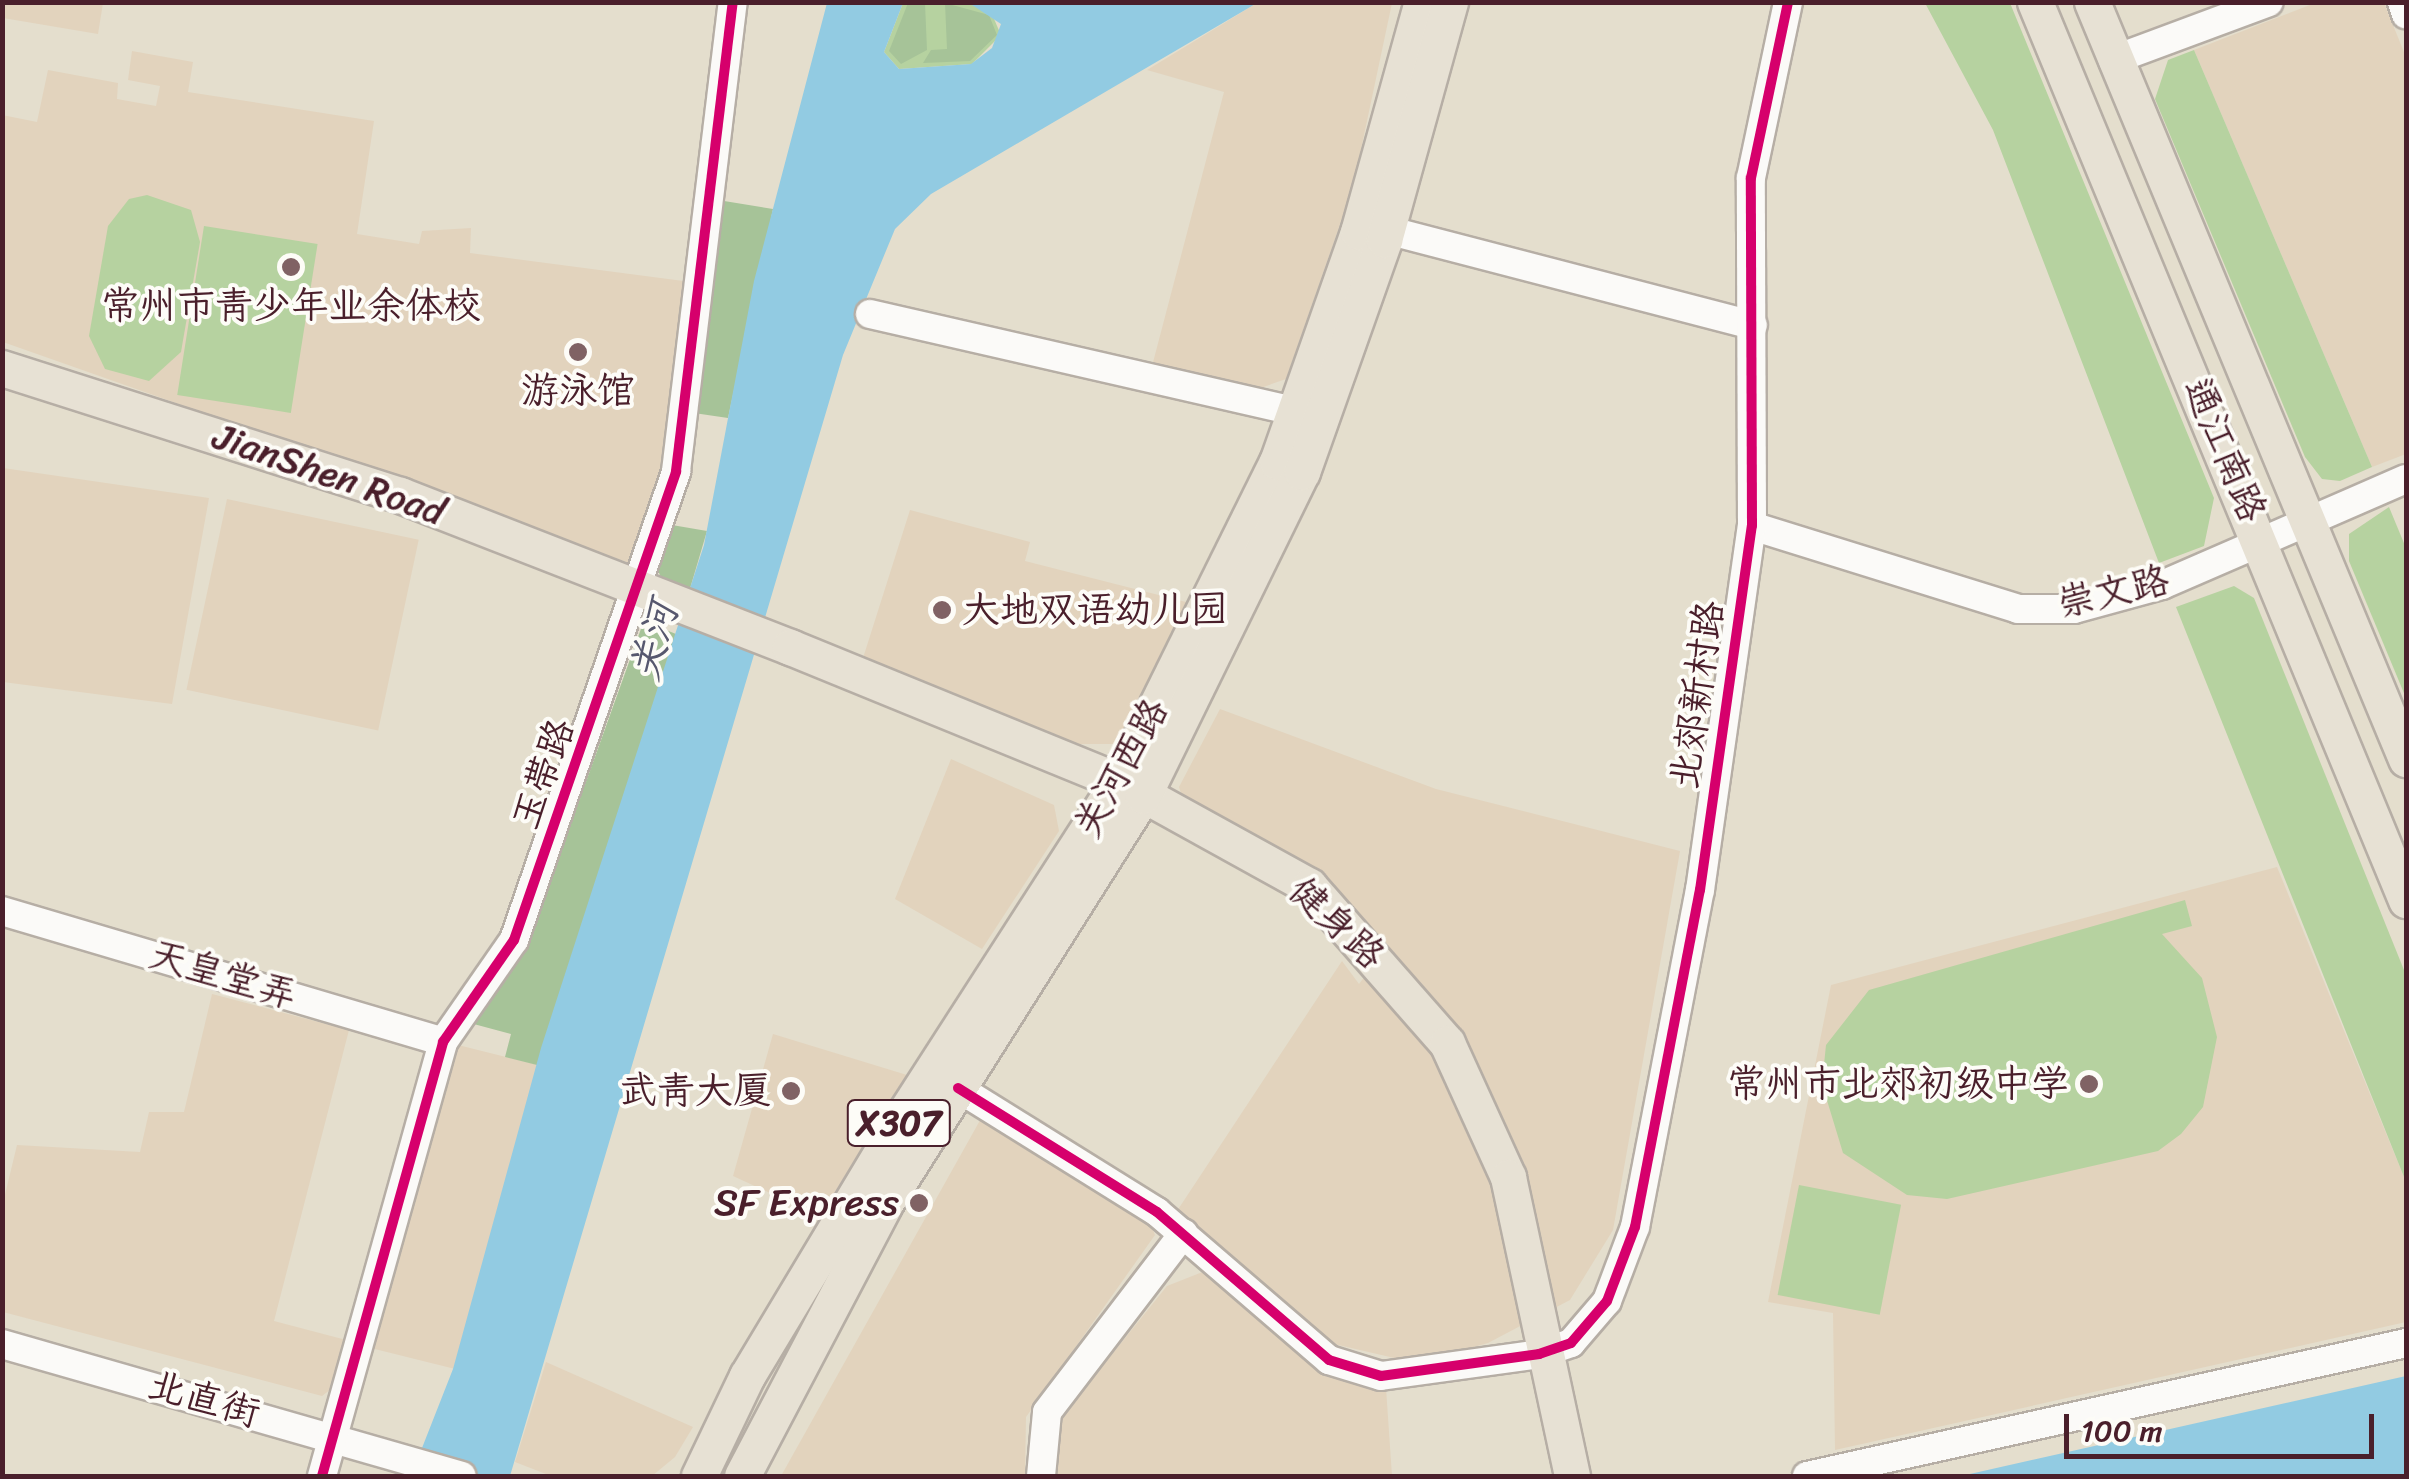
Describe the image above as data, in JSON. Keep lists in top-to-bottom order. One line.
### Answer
{"streets":{"main road":["通江南路","JianShen Road","关河西路","健身路","X307"],"street":["崇文路","北郊新村路","玉带路","天皇堂弄","北直街"]},"crossings":[["通江南路","崇文路"],["JianShen Road","玉带路"],["JianShen Road","健身路"],["崇文路","北郊新村路"],["北郊新村路","健身路"],["关河西路","健身路"],["玉带路","健身路"],["玉带路","天皇堂弄"],["玉带路","北直街"]],"water":["关河"],"places":["常州市青少年业余体校","游泳馆","大地双语幼儿园","常州市北郊初级中学","武青大厦","SF Express"],"scale_bar":"100 m"}
